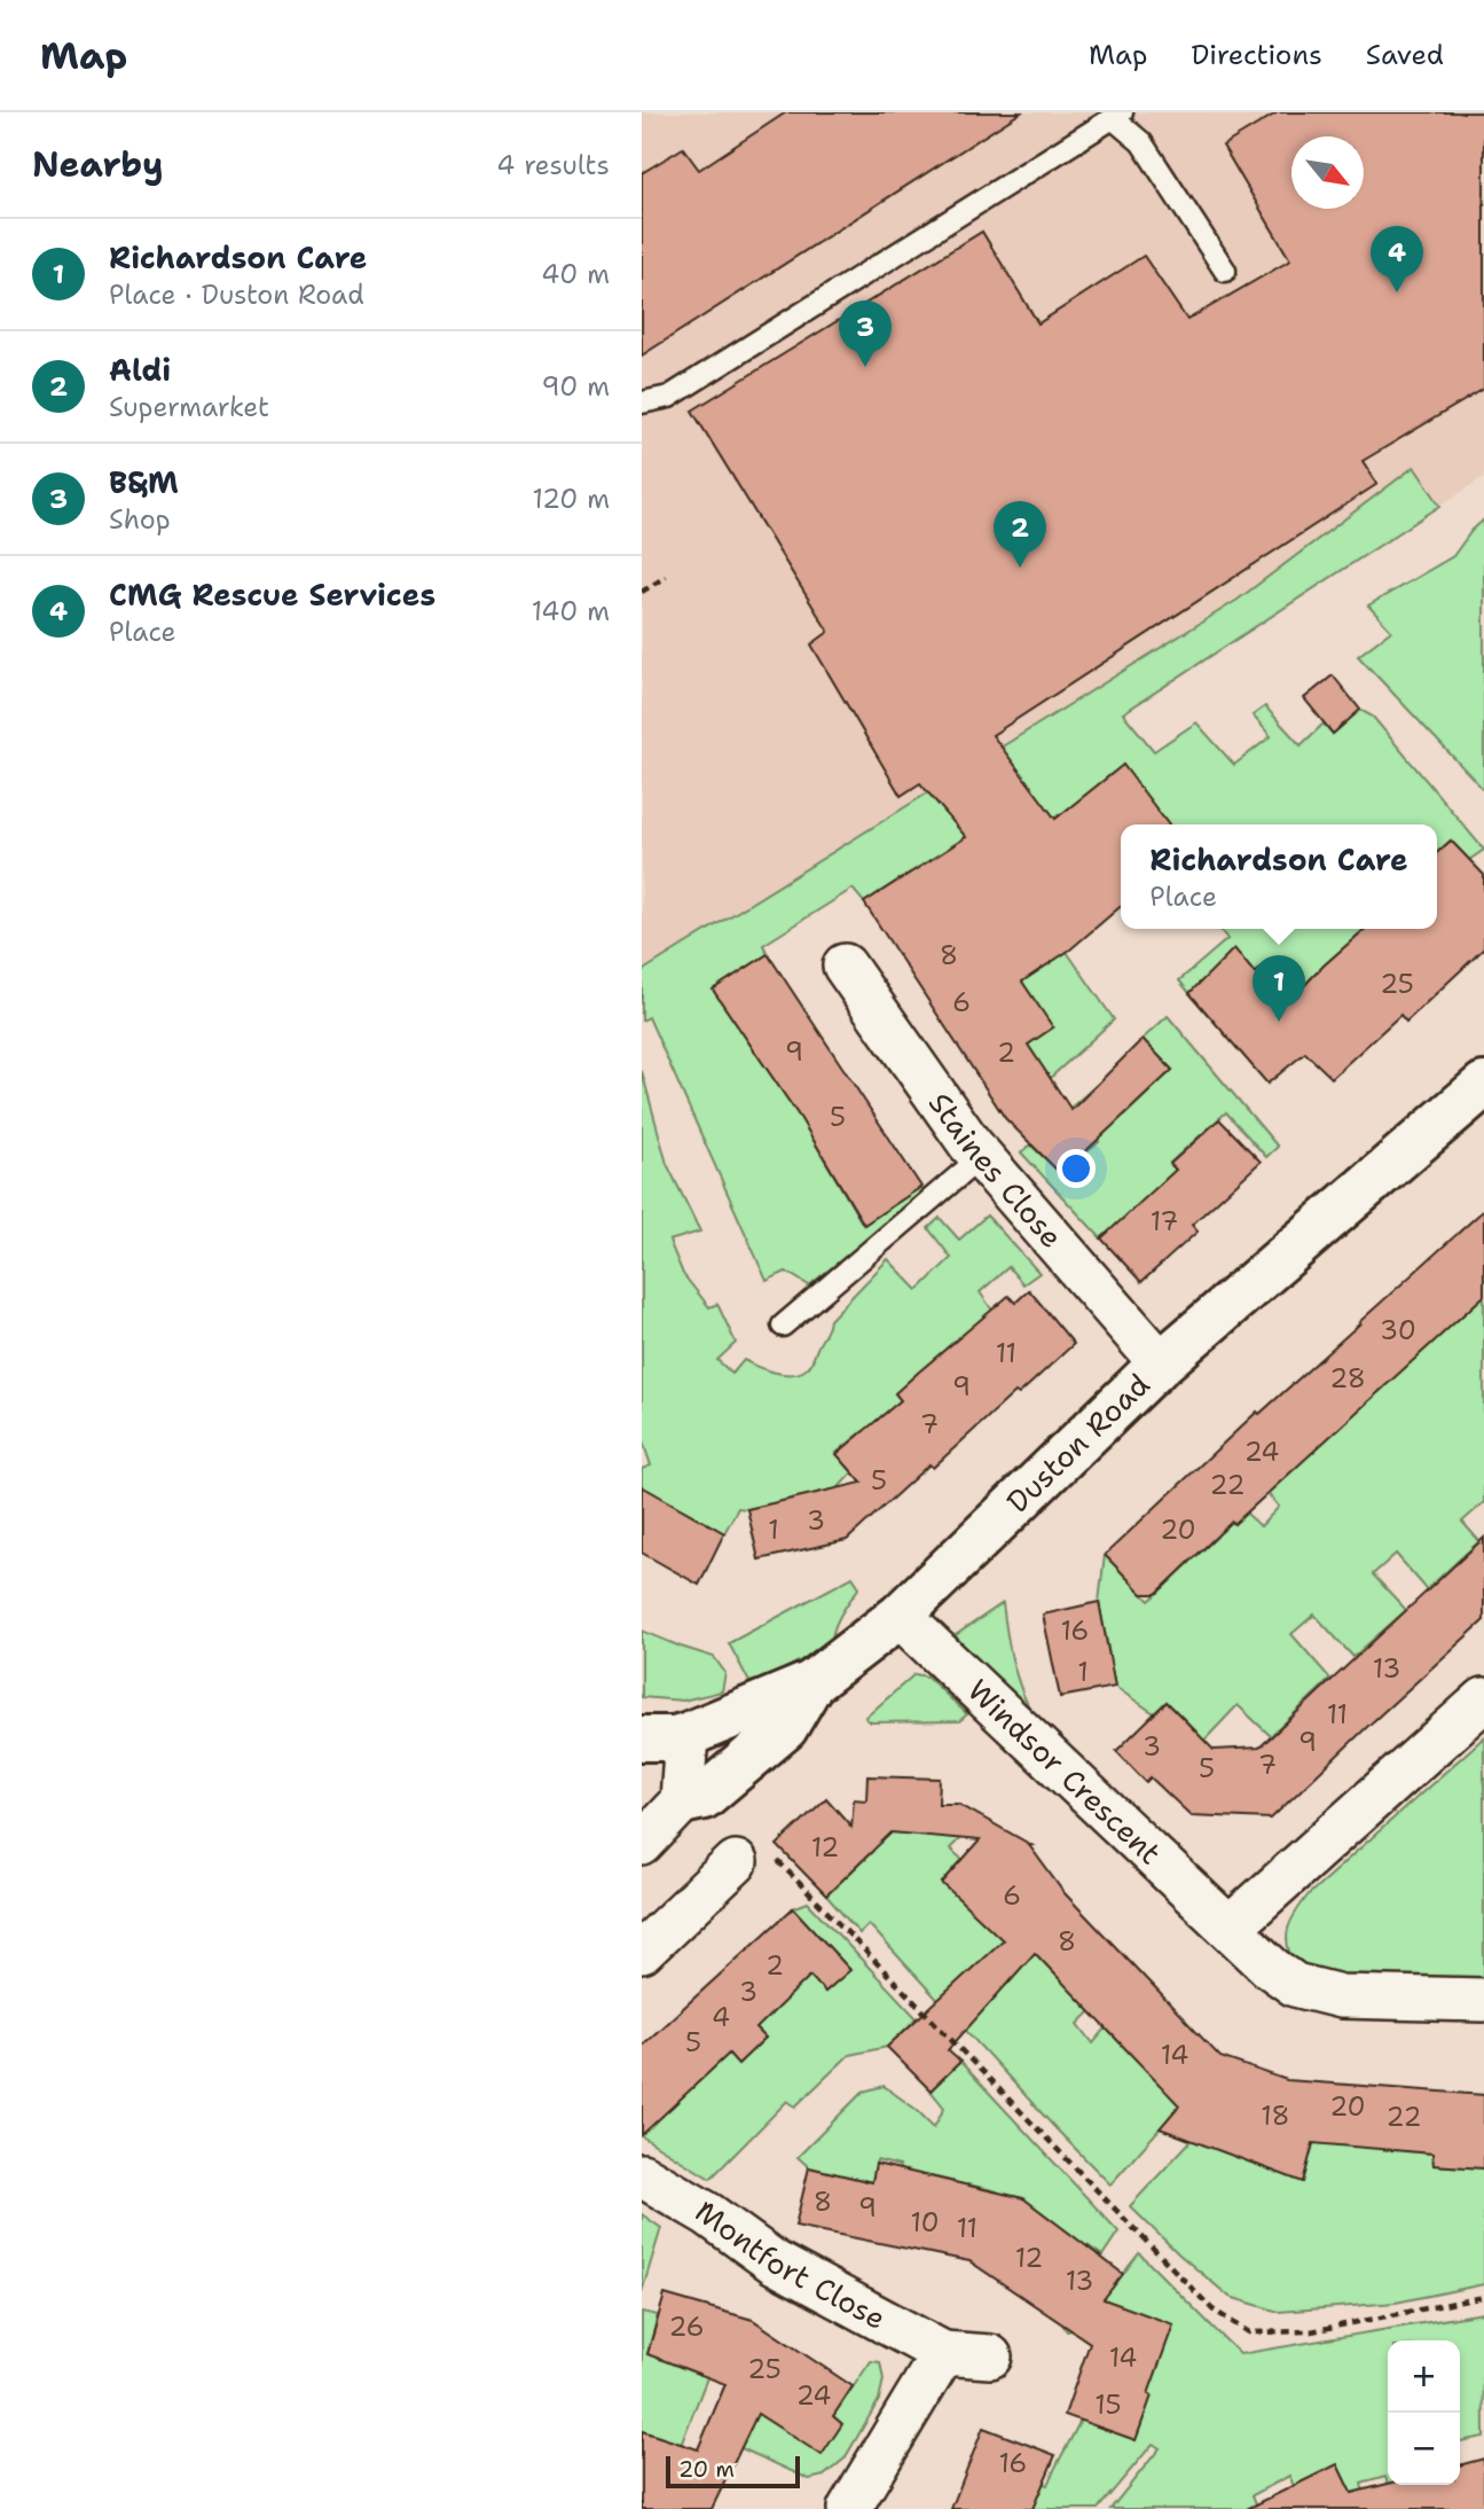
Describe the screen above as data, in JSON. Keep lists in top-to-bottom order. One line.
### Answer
{"streets":{"street":["Staines Close","Duston Road","Windsor Crescent","Montfort Close"]},"crossings":[["Staines Close","Duston Road"],["Duston Road","Windsor Crescent"]],"house_numbers":["8","25","6","9","2","5","17","30","11","28","9","7","24","5","22","3","1","20","16","13","1","11","9","3","7","5","12","6","8","2","3","4","5","14","20","18","22","8","9","10","11","12","13","26","14","25","24","15","16"],"scale_bar":"20 m","north":"bottom right","page":{"header":"Map","nav":["Map","Directions","Saved"],"heading":["Nearby","4 results"],"list":[{"mark":"1","name":"Richardson Care","note":"Place · Duston Road","value":"40 m"},{"mark":"2","name":"Aldi","note":"Supermarket","value":"90 m"},{"mark":"3","name":"B&M","note":"Shop","value":"120 m"},{"mark":"4","name":"CMG Rescue Services","note":"Place","value":"140 m"}],"pins":["4","3","2","1"],"popup":["Richardson Care","Place"],"map_buttons":["+","−"],"scale":"20 m"}}
